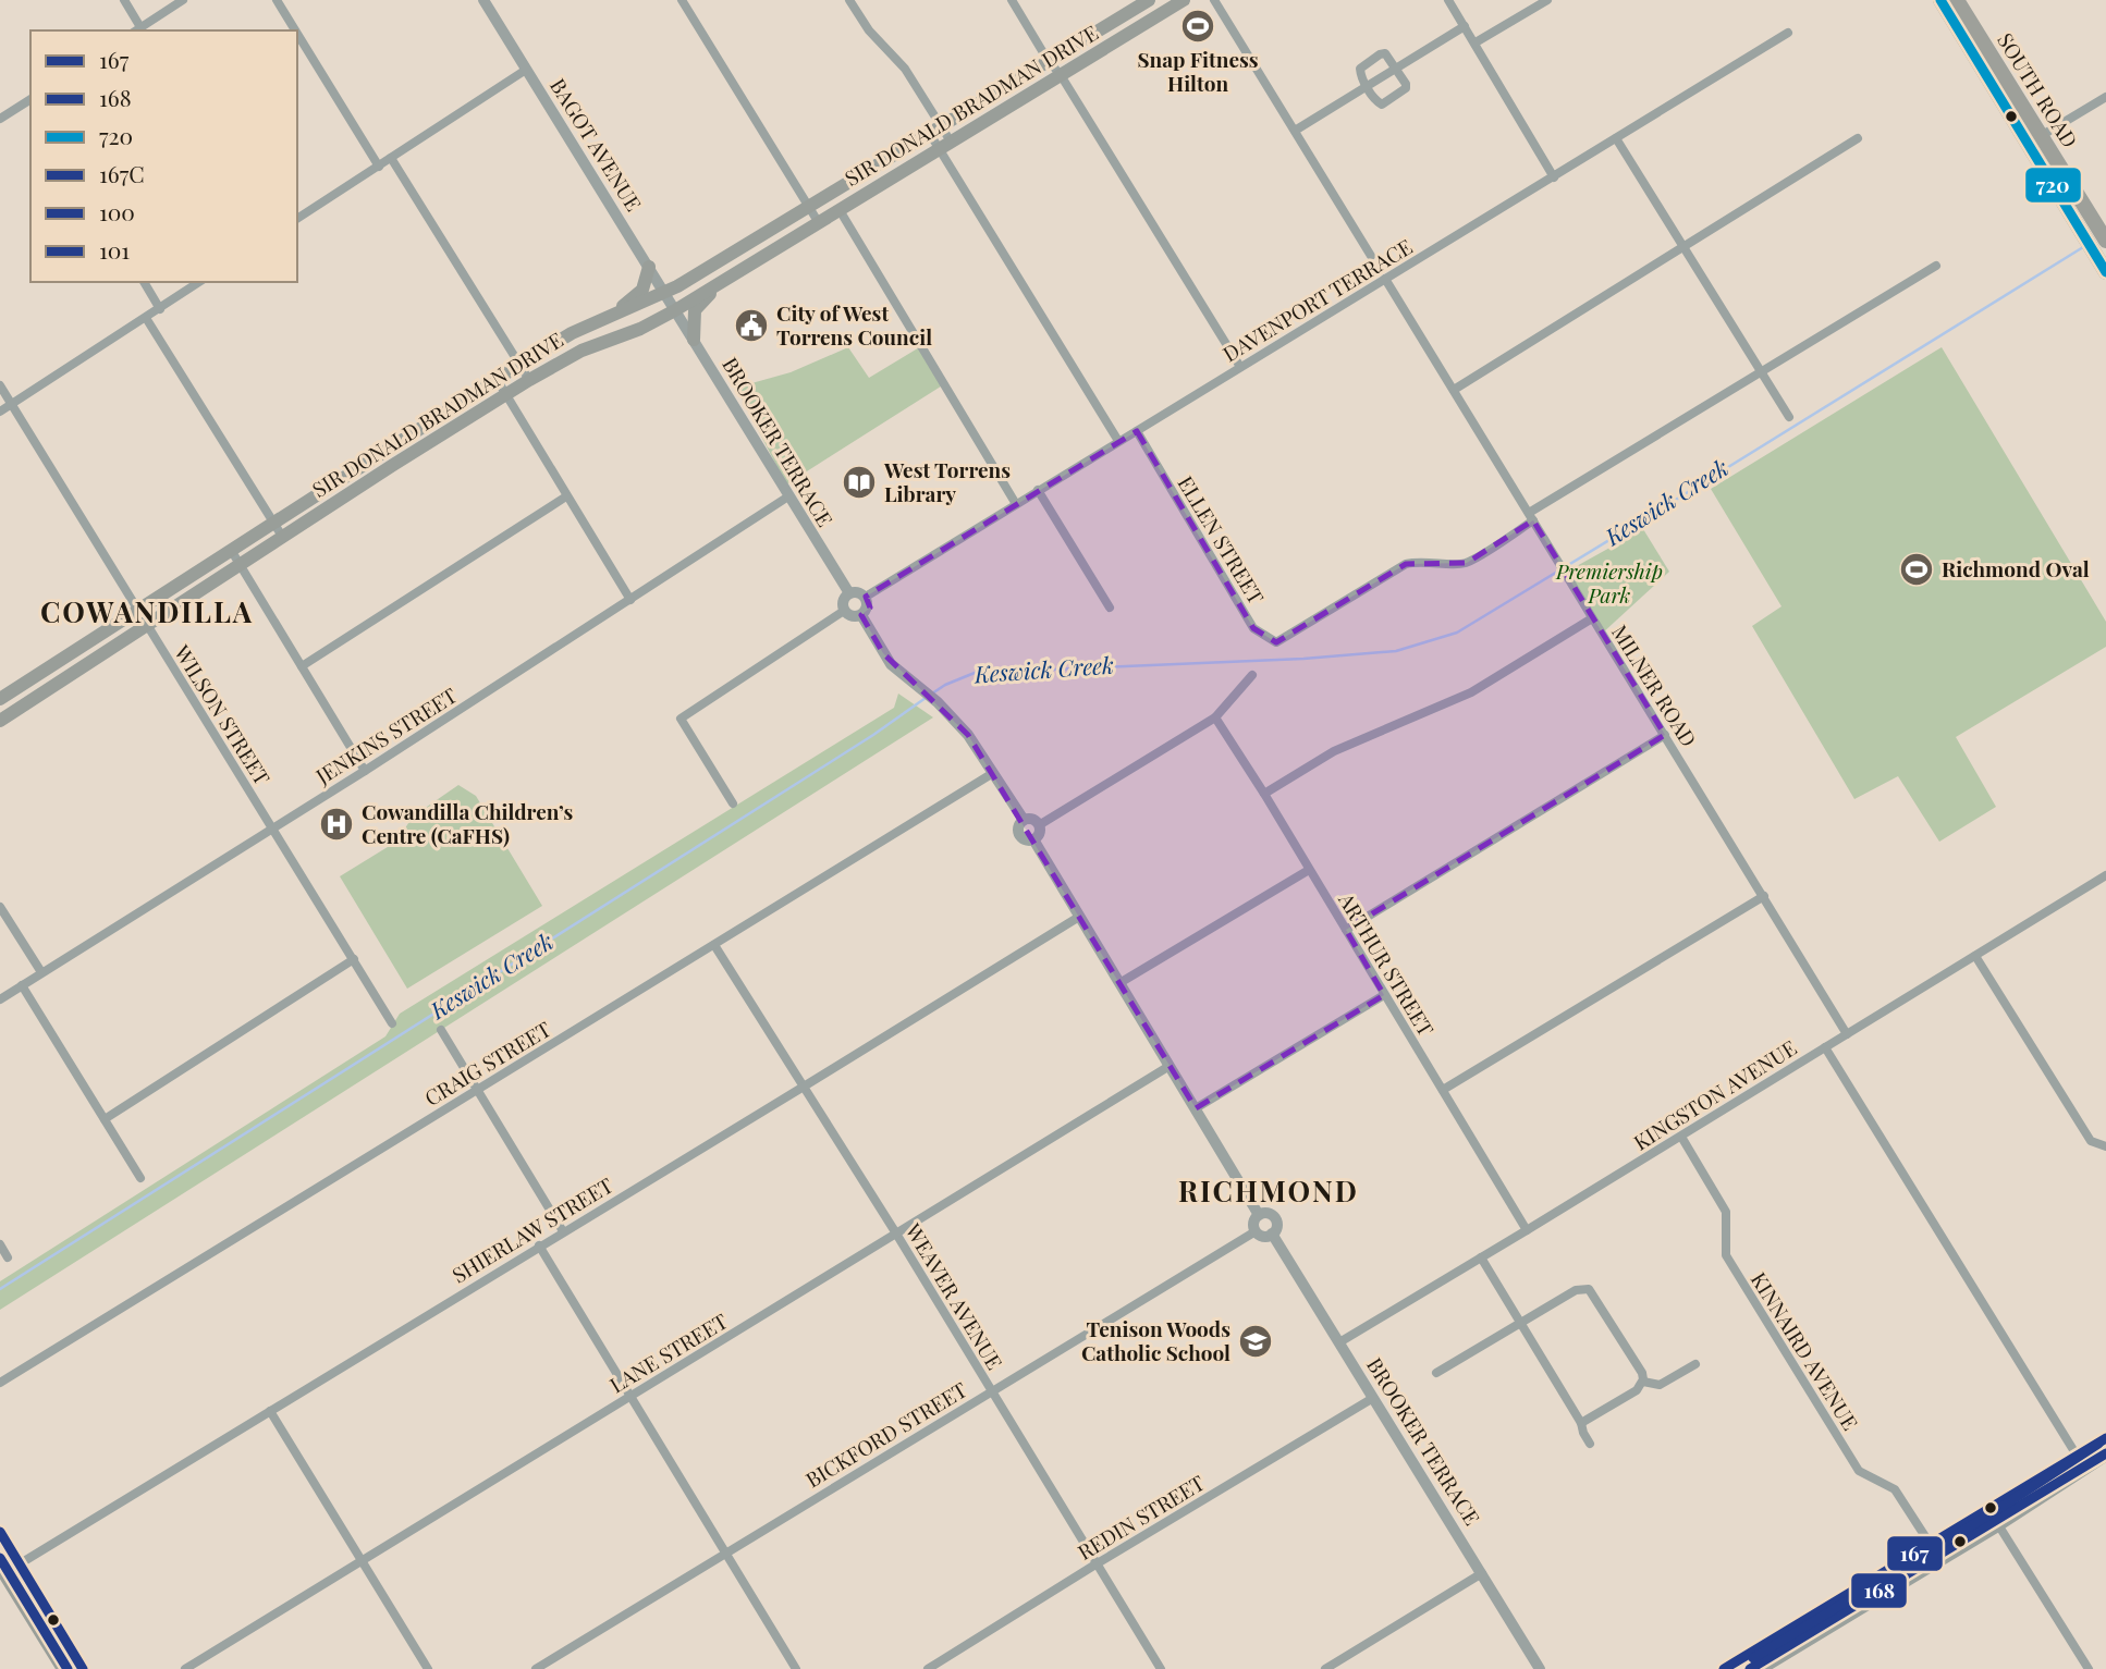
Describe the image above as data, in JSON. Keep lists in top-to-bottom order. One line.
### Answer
{"streets":{"highway":["SOUTH ROAD"],"main road":["SIR DONALD BRADMAN DRIVE"],"street":["BAGOT AVENUE","DAVENPORT TERRACE","BROOKER TERRACE","ELLEN STREET","MILNER ROAD","WILSON STREET","JENKINS STREET","ARTHUR STREET","CRAIG STREET","KINGSTON AVENUE","SHIERLAW STREET","WEAVER AVENUE","KINNAIRD AVENUE","LANE STREET","BICKFORD STREET","REDIN STREET"]},"crossings":[["SIR DONALD BRADMAN DRIVE","BAGOT AVENUE"],["SIR DONALD BRADMAN DRIVE","BROOKER TERRACE"],["SIR DONALD BRADMAN DRIVE","WILSON STREET"],["BAGOT AVENUE","BROOKER TERRACE"],["DAVENPORT TERRACE","BROOKER TERRACE"],["DAVENPORT TERRACE","ELLEN STREET"],["DAVENPORT TERRACE","MILNER ROAD"],["BROOKER TERRACE","JENKINS STREET"],["BROOKER TERRACE","KINGSTON AVENUE"],["BROOKER TERRACE","BICKFORD STREET"],["BROOKER TERRACE","REDIN STREET"],["ELLEN STREET","MILNER ROAD"],["MILNER ROAD","KINGSTON AVENUE"],["WILSON STREET","JENKINS STREET"],["ARTHUR STREET","KINGSTON AVENUE"],["CRAIG STREET","WEAVER AVENUE"],["KINGSTON AVENUE","KINNAIRD AVENUE"],["SHIERLAW STREET","WEAVER AVENUE"],["WEAVER AVENUE","LANE STREET"],["WEAVER AVENUE","BICKFORD STREET"],["WEAVER AVENUE","REDIN STREET"]],"districts":["COWANDILLA","RICHMOND"],"water":["Keswick Creek"],"parks":["Premiership Park"],"places":{"sports":["Snap Fitness Hilton","Richmond Oval"],"public building":["City of West Torrens Council"],"library":["West Torrens Library"],"hospital":["Cowandilla Children’s Centre (CaFHS)"],"school or university":["Tenison Woods Catholic School"]},"lines":["transit line 720","transit line 167","transit line 167C","transit line 168","transit line 100","transit line 101"],"legend":["167","168","720","167C","100","101"]}
